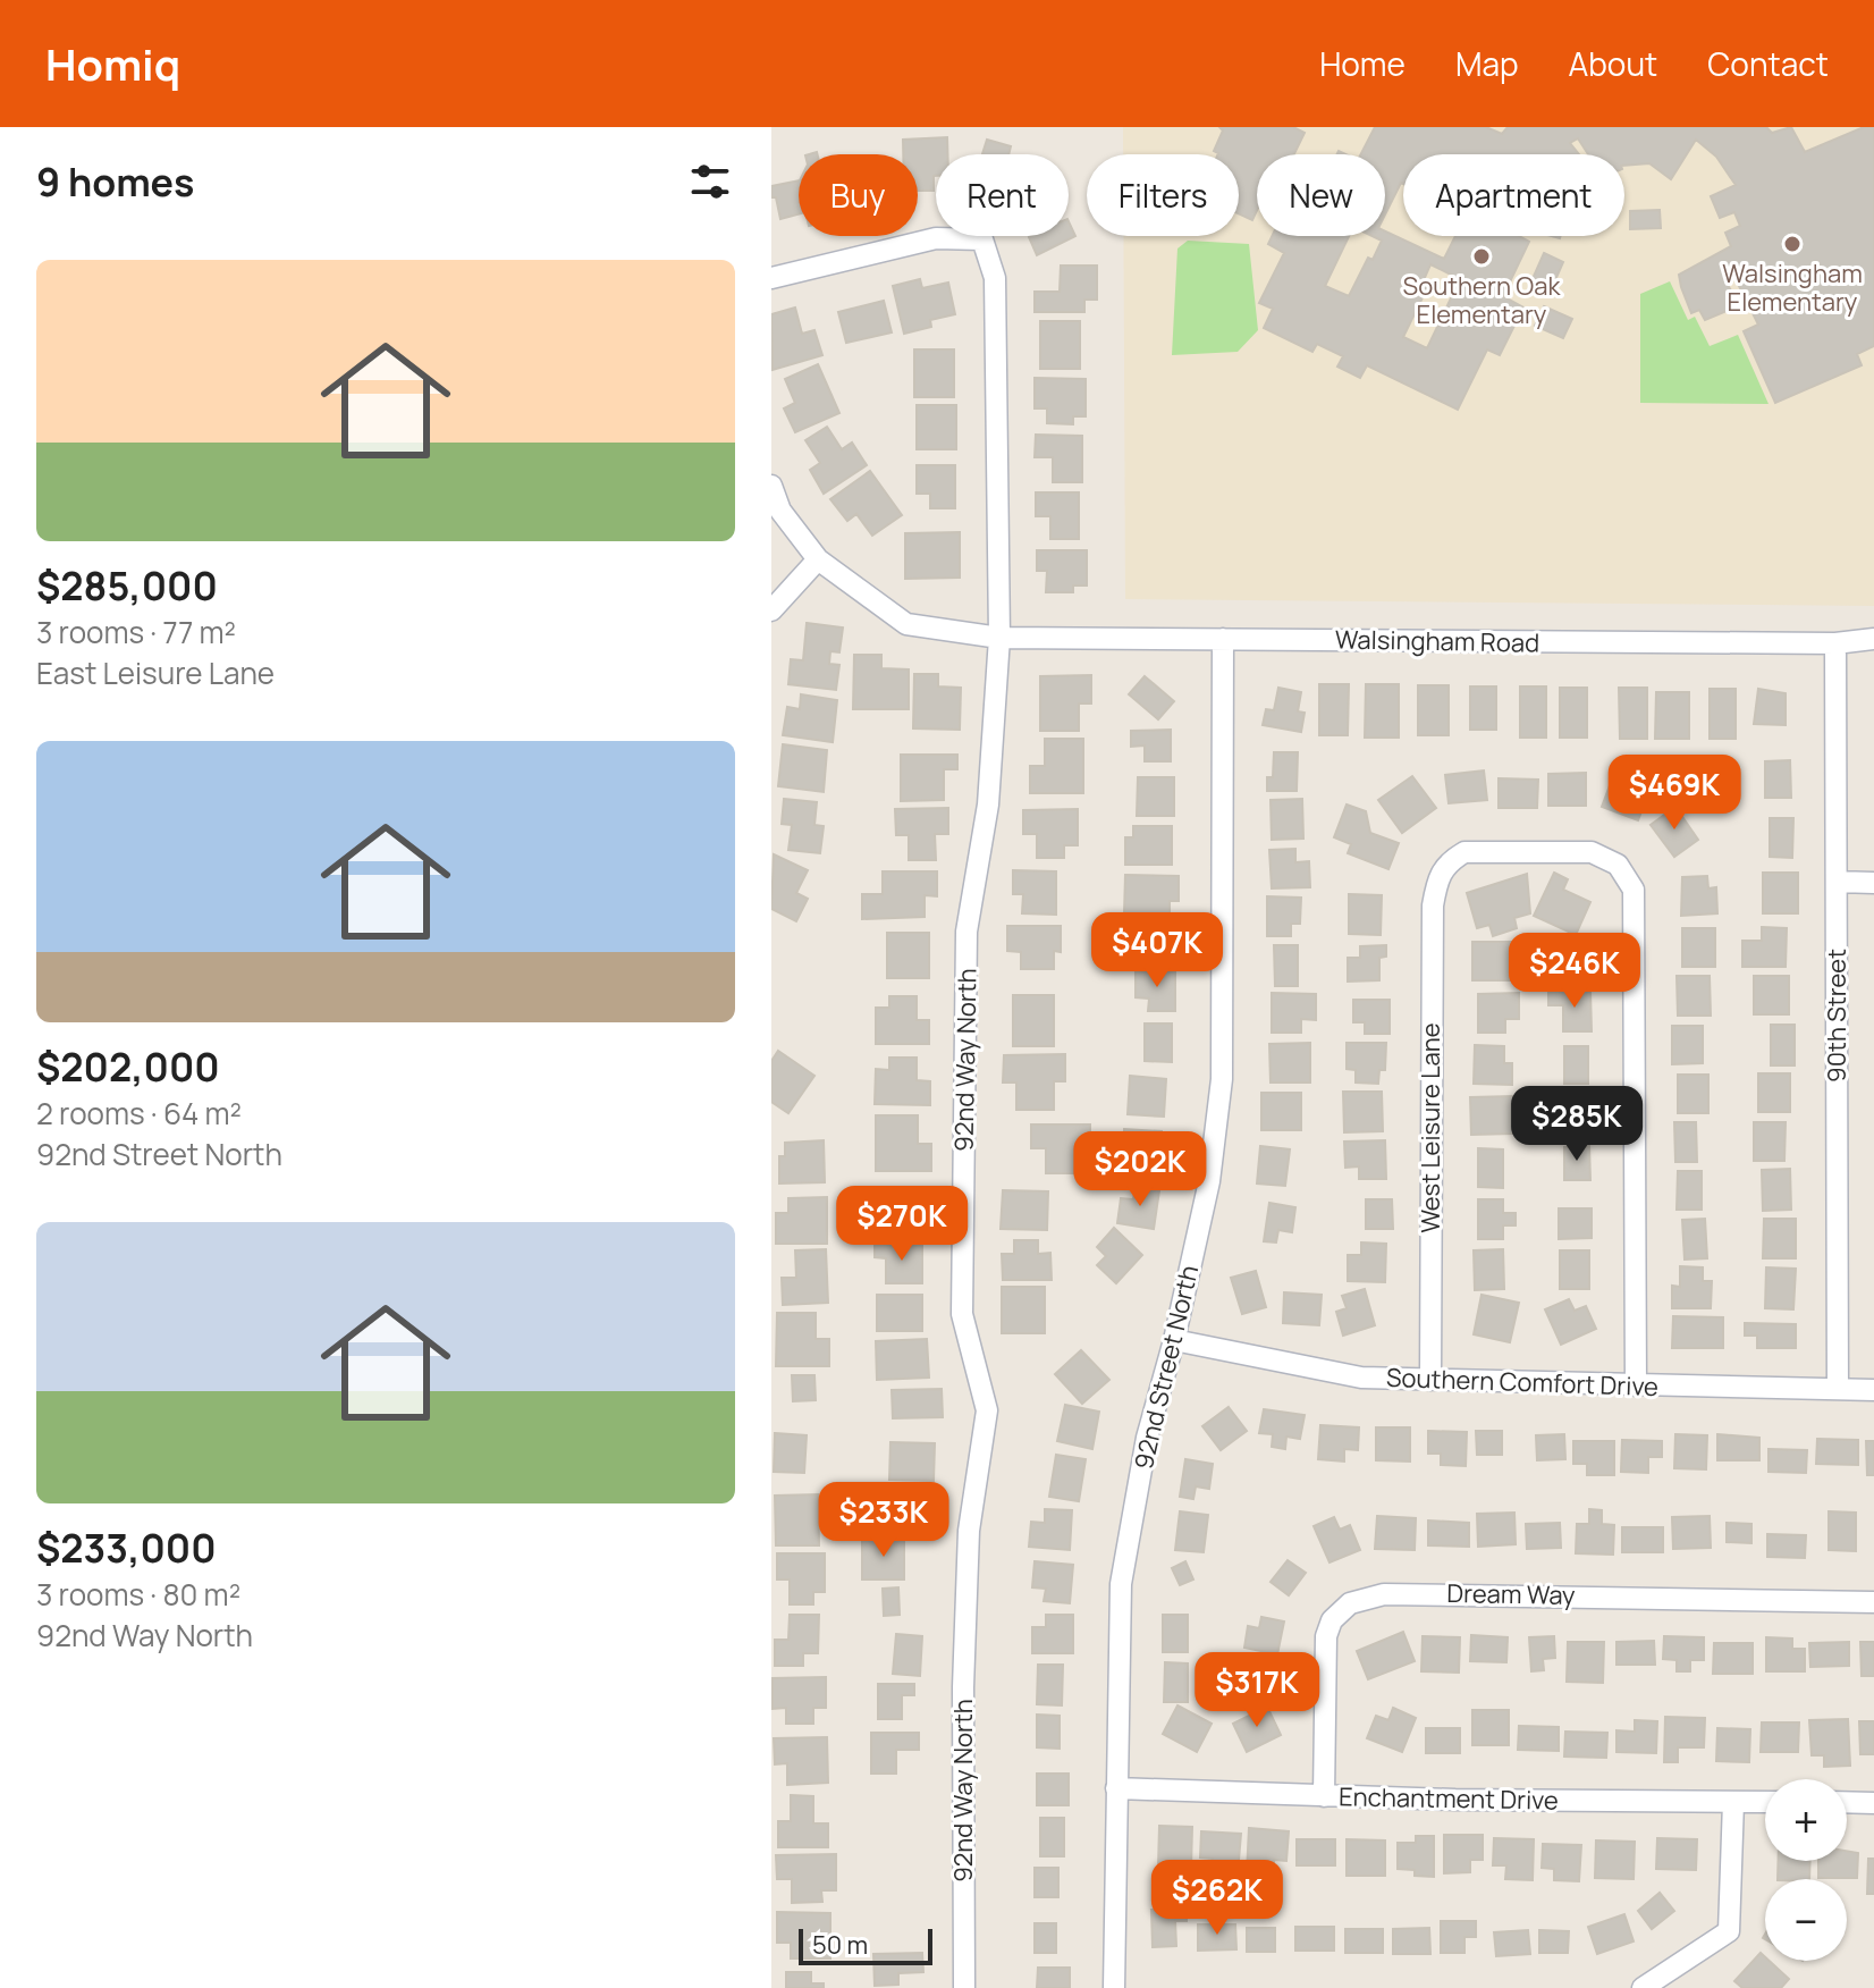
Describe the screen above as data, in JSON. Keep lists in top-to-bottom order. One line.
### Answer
{"streets":{"street":["Walsingham Road","90th Street","92nd Way North","West Leisure Lane","92nd Street North","Southern Comfort Drive","Dream Way","Enchantment Drive"]},"crossings":[["Walsingham Road","90th Street"],["Walsingham Road","92nd Way North"],["Walsingham Road","92nd Street North"],["90th Street","Southern Comfort Drive"],["West Leisure Lane","Southern Comfort Drive"],["92nd Street North","Southern Comfort Drive"],["92nd Street North","Enchantment Drive"],["Dream Way","Enchantment Drive"]],"places":["Walsingham Elementary","Southern Oak Elementary"],"scale_bar":"50 m","page":{"header":"Homiq","nav":["Home","Map","About","Contact"],"heading":"9 homes","chip":["Buy","Rent","Filters","New","Apartment"],"list":[{"name":"$285,000","note":"3 rooms · 77 m² · East Leisure Lane"},{"name":"$202,000","note":"2 rooms · 64 m² · 92nd Street North"},{"name":"$233,000","note":"3 rooms · 80 m² · 92nd Way North"}],"price":["$469K","$407K","$246K","$285K","$202K","$270K","$233K","$317K","$262K"],"map_buttons":["+","−"],"scale":"50 m"}}
